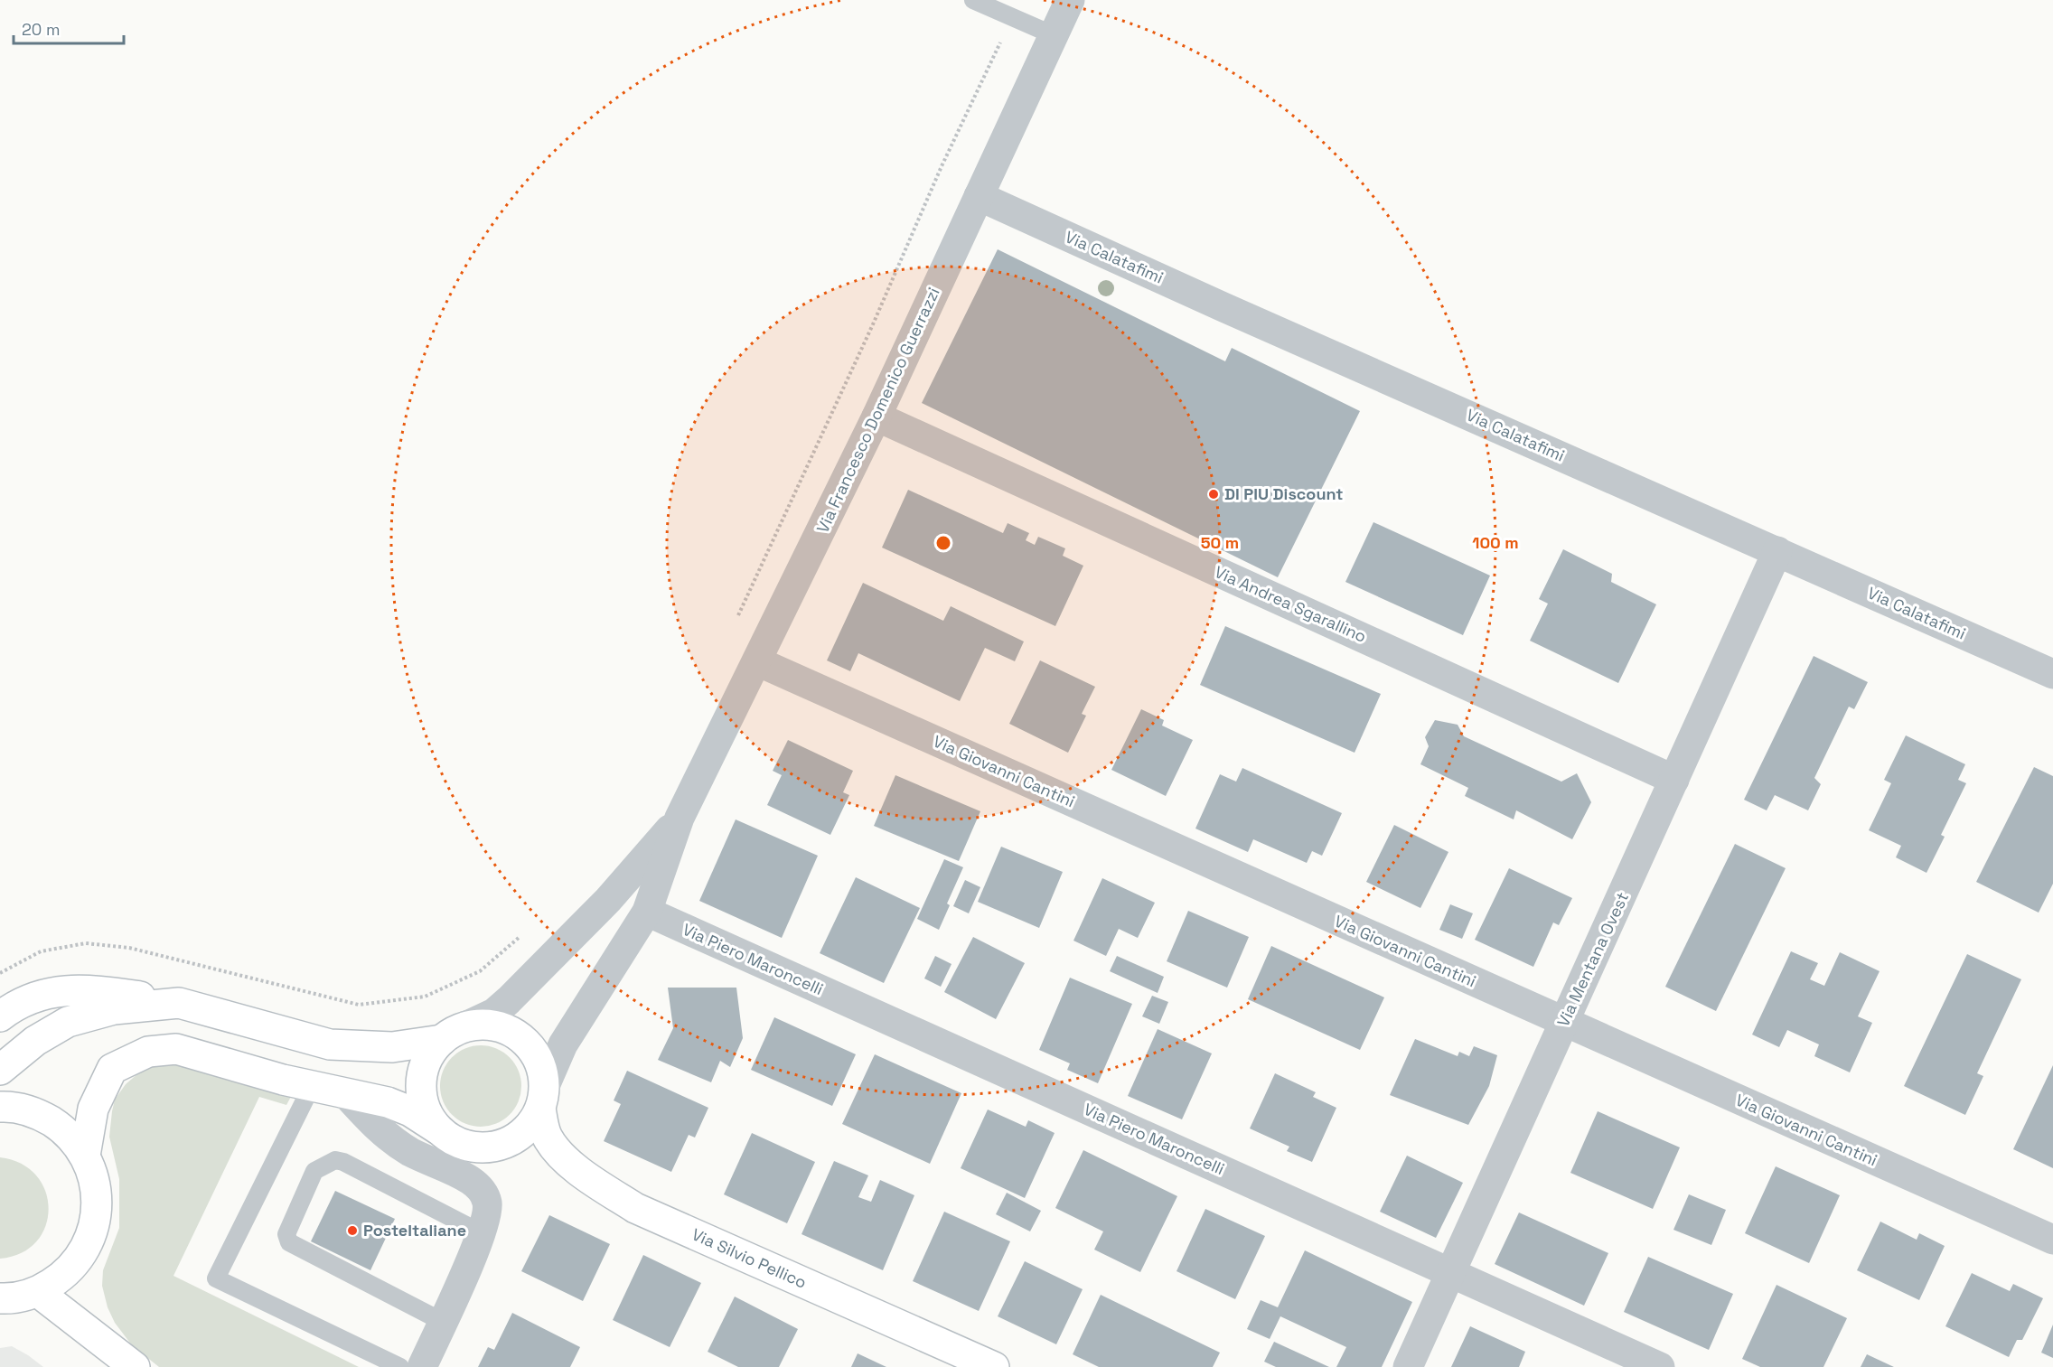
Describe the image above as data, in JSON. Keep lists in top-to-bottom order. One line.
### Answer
{"streets":{"main road":["Via Francesco Domenico Guerrazzi","Via Silvio Pellico"],"street":["Via Calatafimi","Via Andrea Sgarallino","Via Giovanni Cantini","Via Piero Maroncelli","Via Mentana Ovest"]},"crossings":[["Via Calatafimi","Via Francesco Domenico Guerrazzi"],["Via Calatafimi","Via Mentana Ovest"],["Via Francesco Domenico Guerrazzi","Via Andrea Sgarallino"],["Via Francesco Domenico Guerrazzi","Via Giovanni Cantini"],["Via Francesco Domenico Guerrazzi","Via Piero Maroncelli"],["Via Francesco Domenico Guerrazzi","Via Silvio Pellico"],["Via Andrea Sgarallino","Via Mentana Ovest"],["Via Giovanni Cantini","Via Mentana Ovest"],["Via Piero Maroncelli","Via Mentana Ovest"]],"places":["DI PIU Discount","PosteItaliane"],"scale_bar":"20 m","rings":["50 m","100 m"]}
